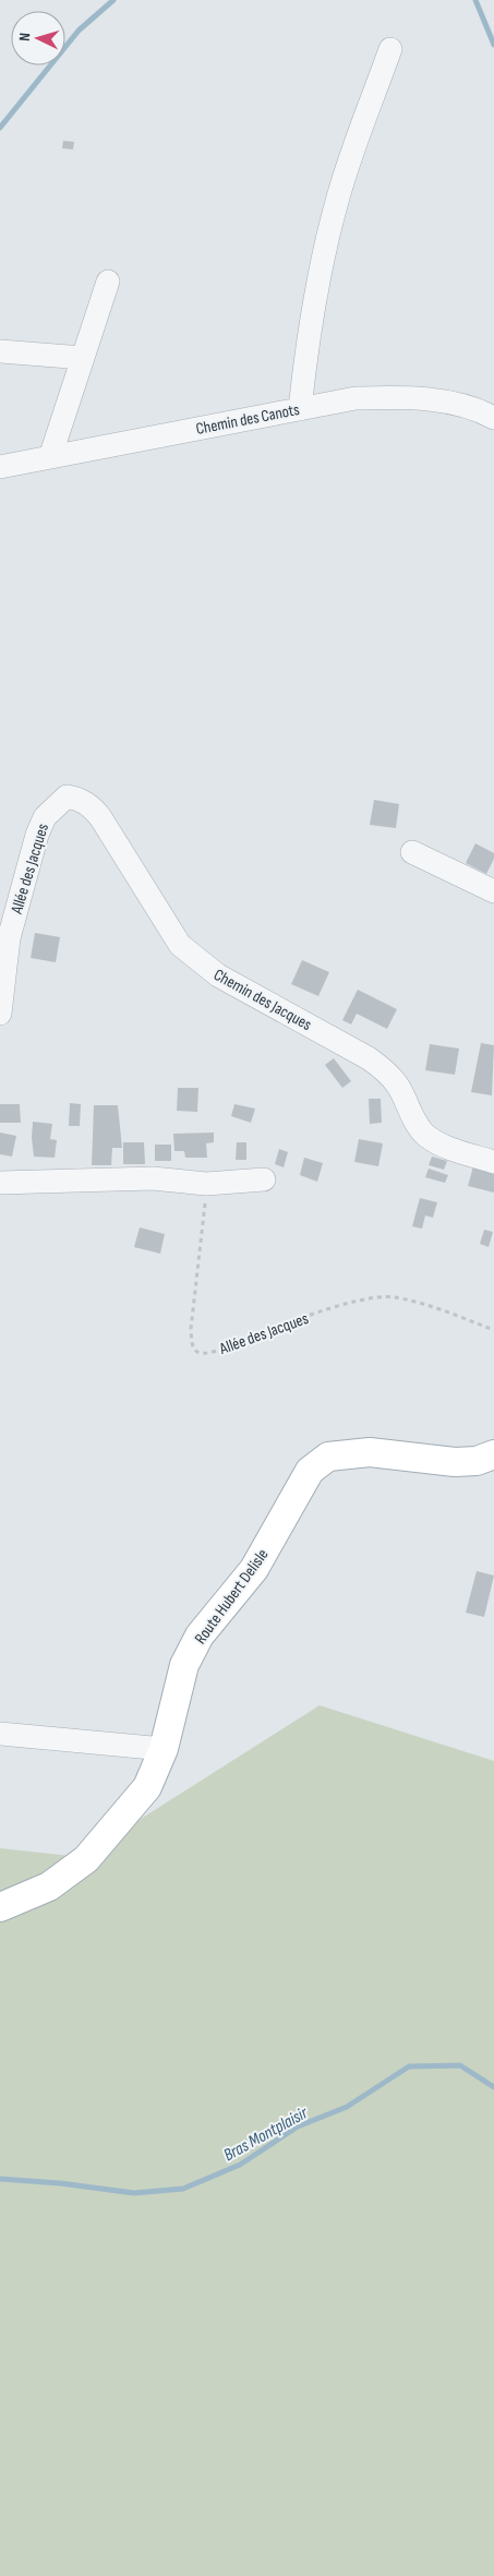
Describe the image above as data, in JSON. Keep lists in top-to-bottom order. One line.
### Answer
{"streets":{"main road":["Route Hubert Delisle"],"street":["Chemin des Canots","Allée des Jacques","Chemin des Jacques"]},"crossings":[["Allée des Jacques","Chemin des Jacques"]],"water":["Bras Montplaisir"],"north":"left"}
